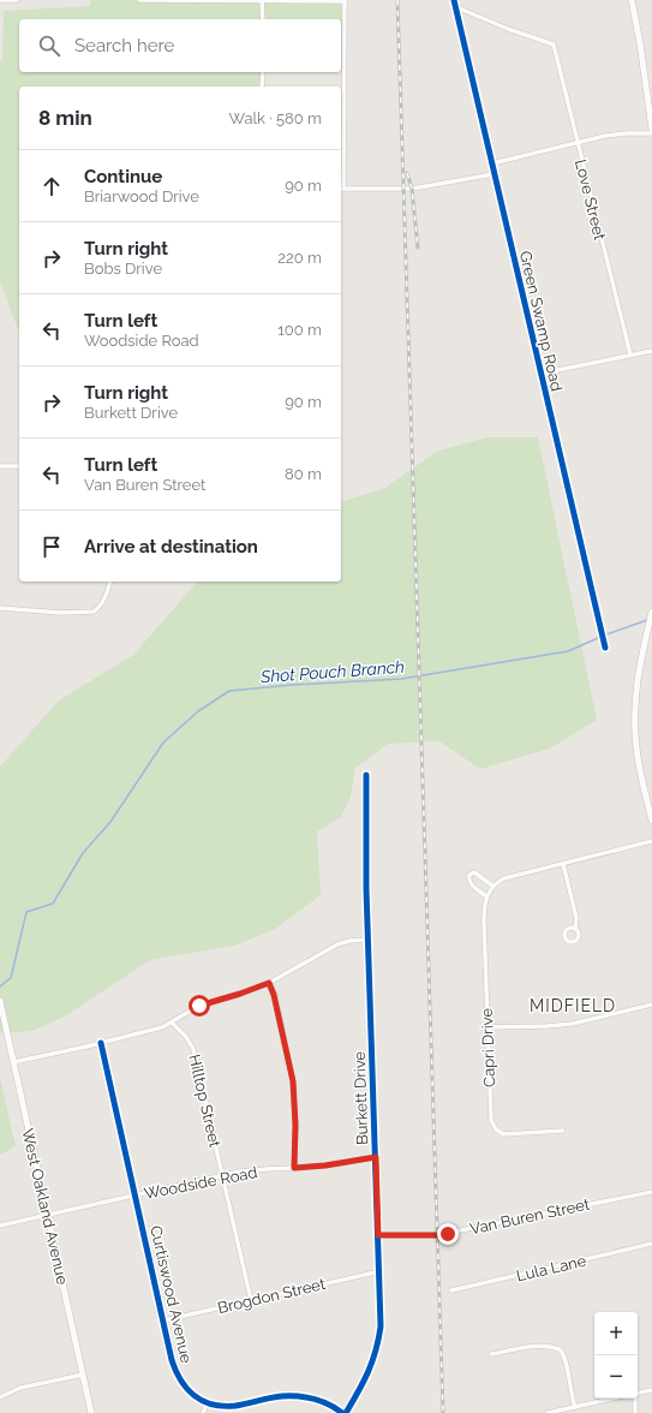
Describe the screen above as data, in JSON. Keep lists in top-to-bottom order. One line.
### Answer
{"streets":{"street":["Love Street","Green Swamp Road","Capri Drive","Burkett Drive","Hilltop Street","Woodside Road","West Oakland Avenue","Van Buren Street","Lula Lane","Curtiswood Avenue","Brogdon Street"]},"crossings":[["Love Street","Green Swamp Road"],["Burkett Drive","Woodside Road"],["Burkett Drive","Van Buren Street"],["Burkett Drive","Brogdon Street"],["Hilltop Street","Woodside Road"],["Hilltop Street","Brogdon Street"],["Woodside Road","West Oakland Avenue"],["Woodside Road","Curtiswood Avenue"],["Curtiswood Avenue","Brogdon Street"]],"districts":["MIDFIELD"],"water":["Shot Pouch Branch"],"page":{"search":"Search here","heading":["8 min","Walk · 580 m"],"list":[["Continue","Briarwood Drive","90 m"],["Turn right","Bobs Drive","220 m"],["Turn left","Woodside Road","100 m"],["Turn right","Burkett Drive","90 m"],["Turn left","Van Buren Street","80 m"],"Arrive at destination"],"map_buttons":["+","−"]}}
